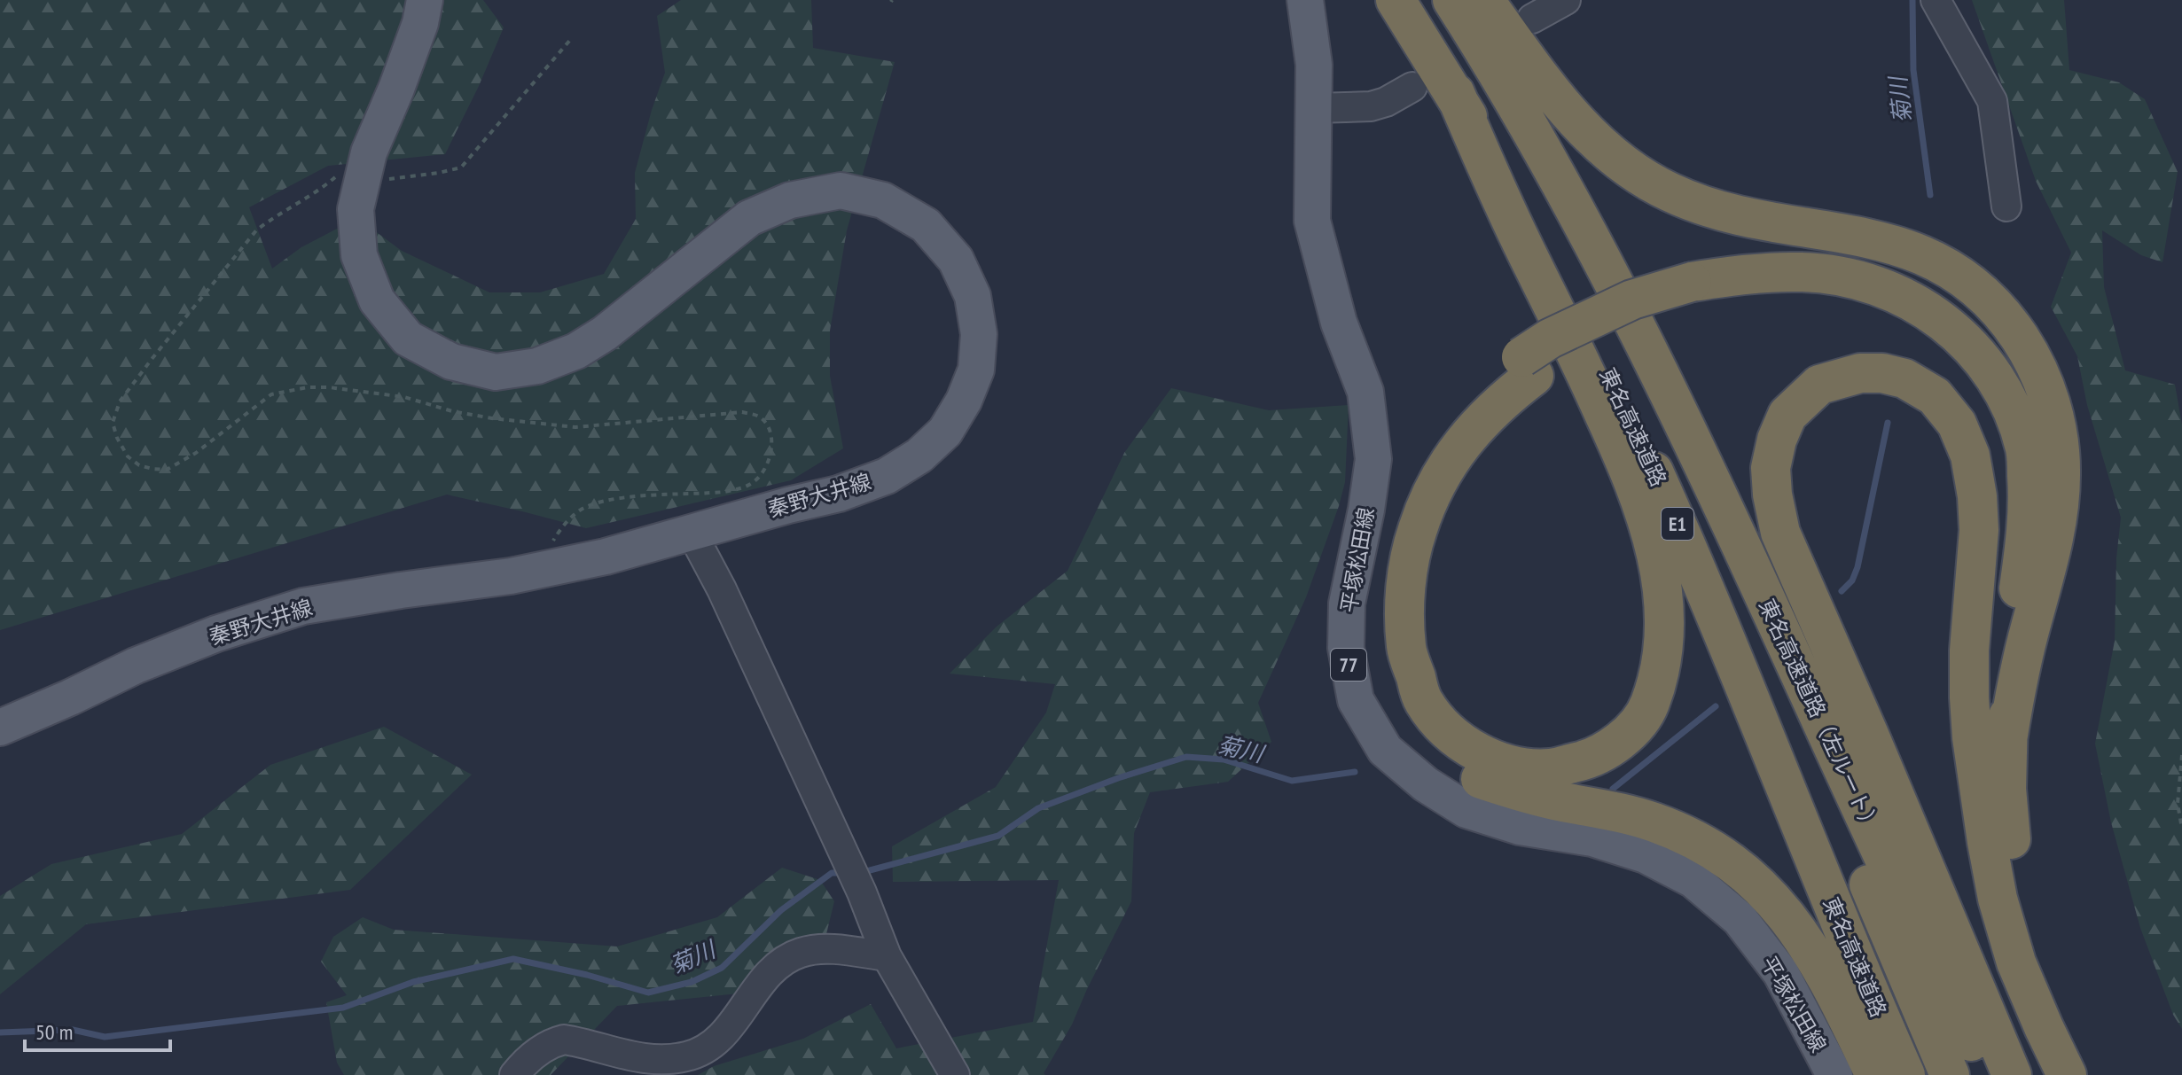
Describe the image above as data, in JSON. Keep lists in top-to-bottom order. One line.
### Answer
{"streets":{"highway":["東名高速道路","E1","東名高速道路（左ルート）"],"main road":["秦野大井線","平塚松田線","77"]},"crossings":[["E1","東名高速道路（左ルート）"]],"water":["菊川"],"scale_bar":"50 m"}
